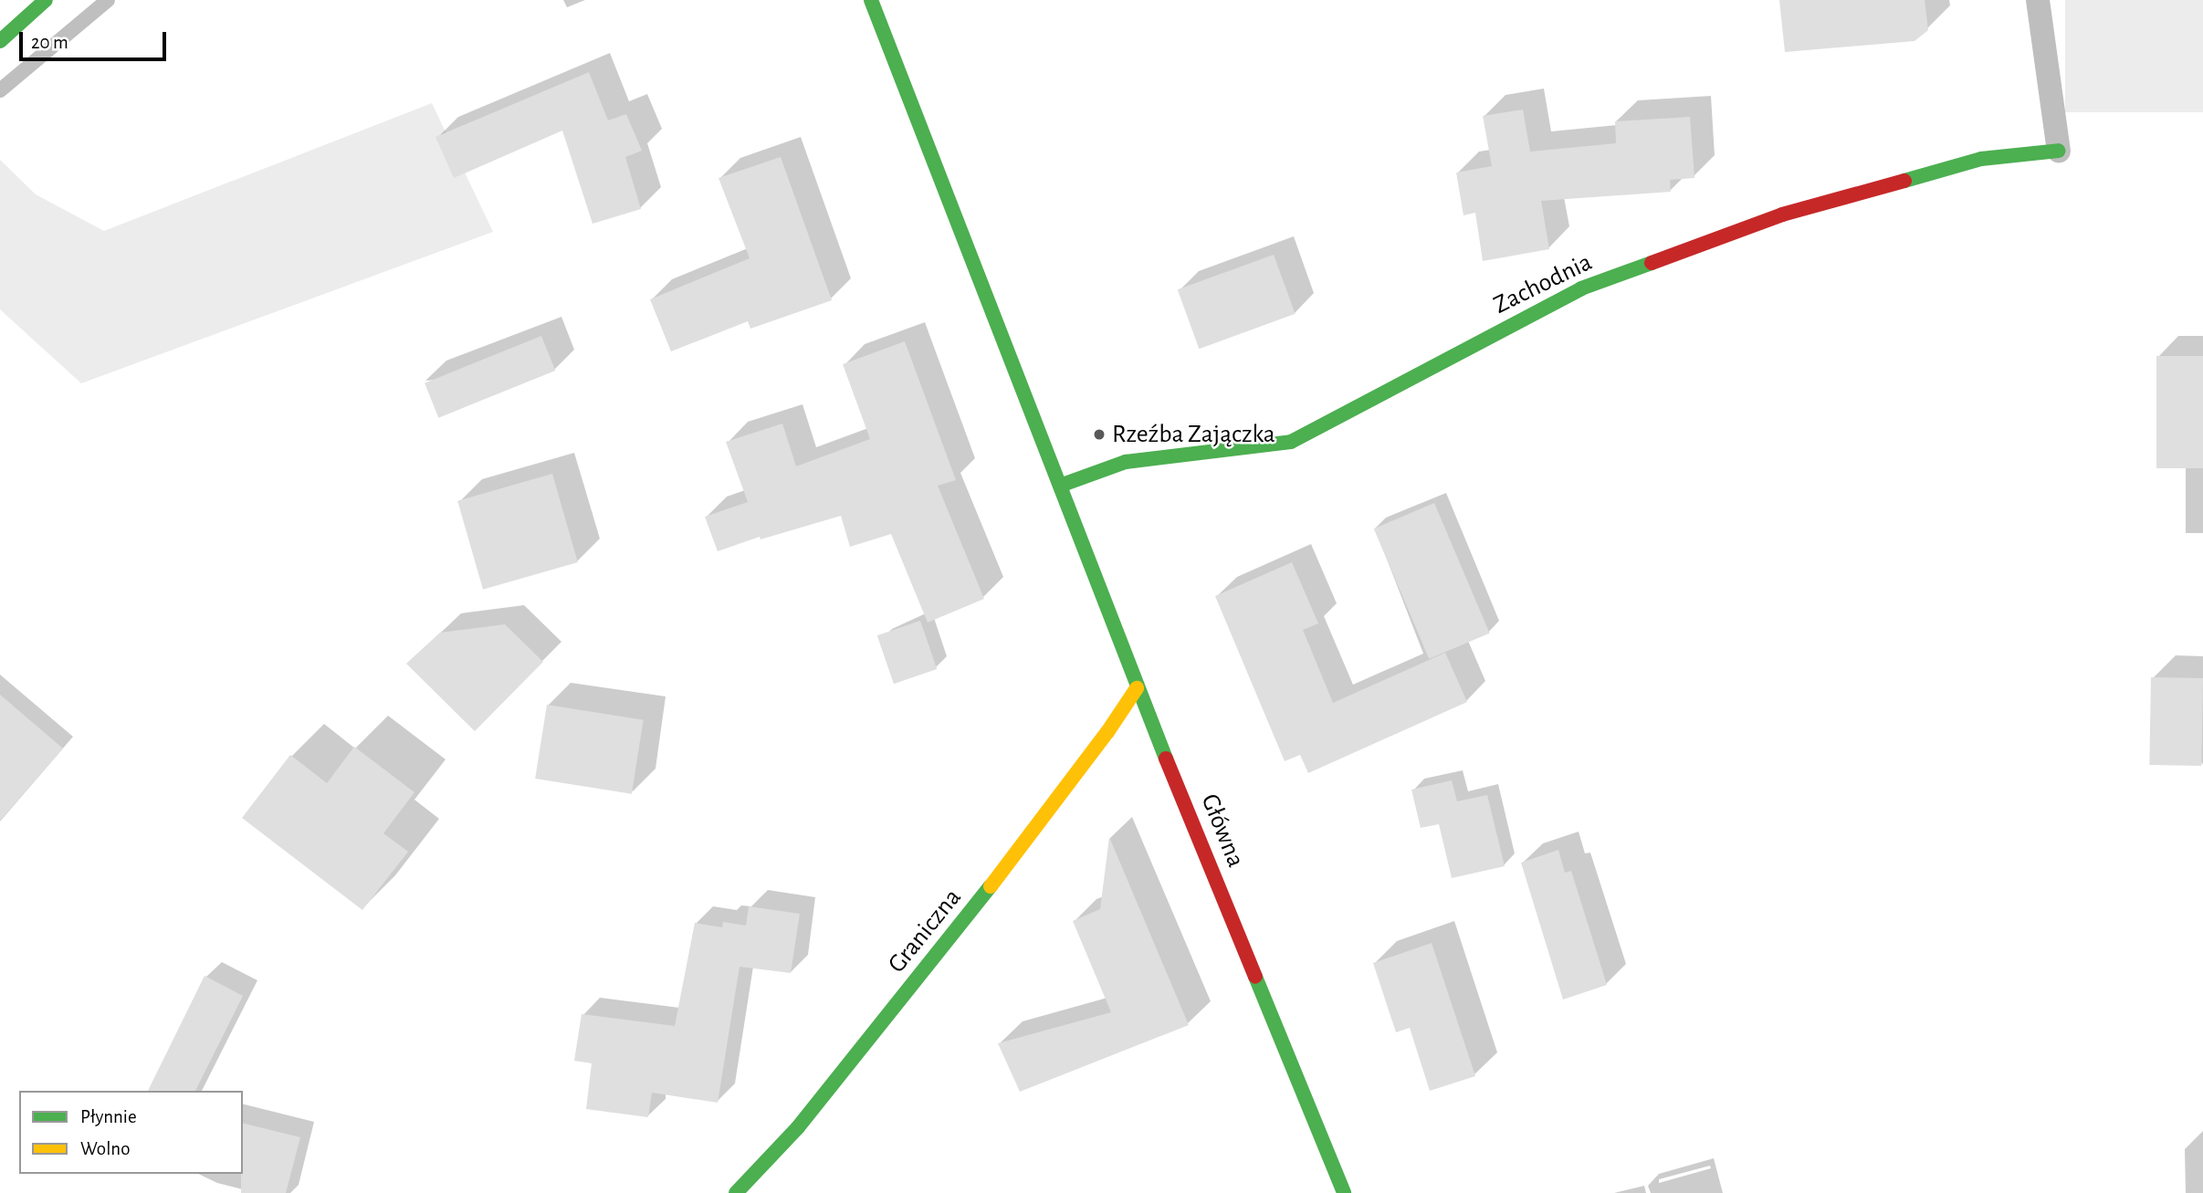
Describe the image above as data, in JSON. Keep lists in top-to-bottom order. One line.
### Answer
{"streets":{"street":["Zachodnia","Główna","Graniczna"]},"crossings":[["Zachodnia","Główna"],["Główna","Graniczna"]],"places":["Rzeźba Zajączka"],"legend":["Płynnie","Wolno"],"scale_bar":"20 m"}
